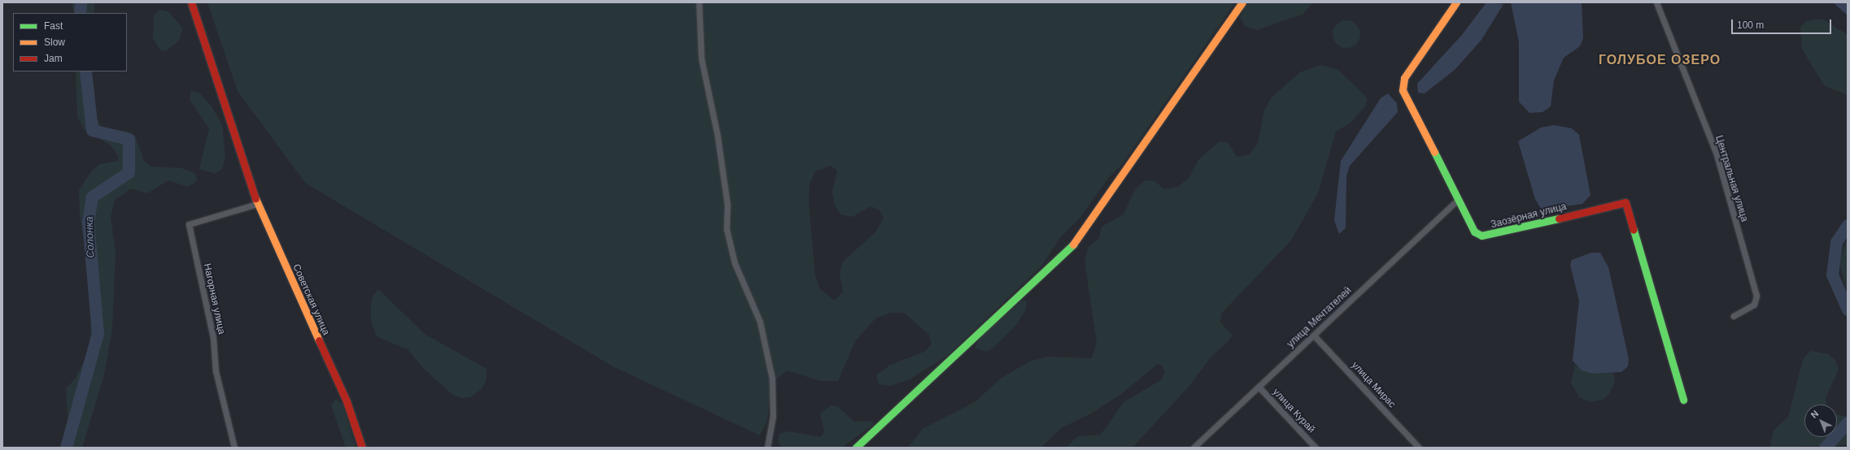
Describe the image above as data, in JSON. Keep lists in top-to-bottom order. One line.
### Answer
{"streets":{"street":["Центральная улица","Заозёрная улица","Нагорная улица","Советская улица","улица Мечтателей","улица Мирас","улица Курай"]},"crossings":[["Заозёрная улица","улица Мечтателей"],["Нагорная улица","Советская улица"],["улица Мечтателей","улица Мирас"],["улица Мечтателей","улица Курай"]],"districts":["ГОЛУБОЕ ОЗЕРО"],"water":["Солонка"],"legend":["Fast","Slow","Jam"],"scale_bar":"100 m","north":"top left"}
